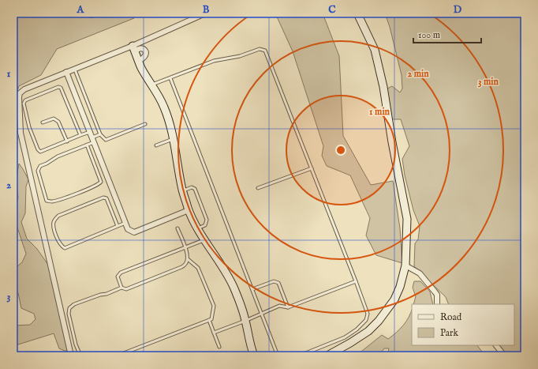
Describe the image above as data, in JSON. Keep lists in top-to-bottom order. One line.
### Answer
{"legend":["Road","Park"],"scale_bar":"100 m","grid":{"columns":["A","B","C","D"],"rows":["1","2","3"]},"rings":["2 min","3 min","1 min"]}
